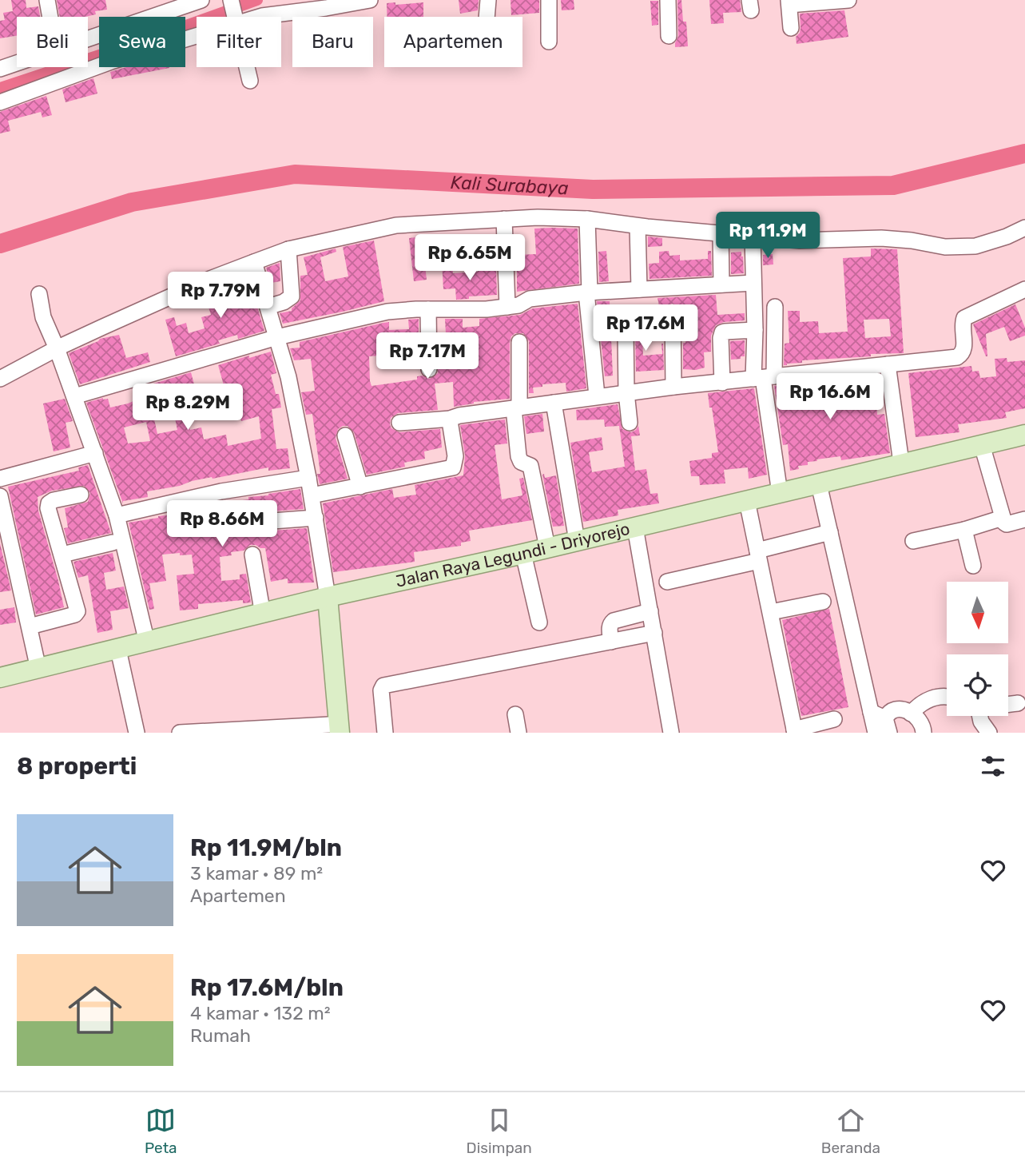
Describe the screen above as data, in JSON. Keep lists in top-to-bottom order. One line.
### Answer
{"streets":{"main road":["Jalan Raya Legundi - Driyorejo"]},"water":["Kali Surabaya"],"north":"bottom","page":{"chip":["Beli","Sewa","Filter","Baru","Apartemen"],"price":["Rp 11.9M","Rp 6.65M","Rp 7.79M","Rp 17.6M","Rp 7.17M","Rp 16.6M","Rp 8.29M","Rp 8.66M"],"heading":"8 properti","list":[{"name":"Rp 11.9M/bln","note":"3 kamar · 89 m² · Apartemen"},{"name":"Rp 17.6M/bln","note":"4 kamar · 132 m² · Rumah"}],"tabs":["Peta","Disimpan","Beranda"]}}
